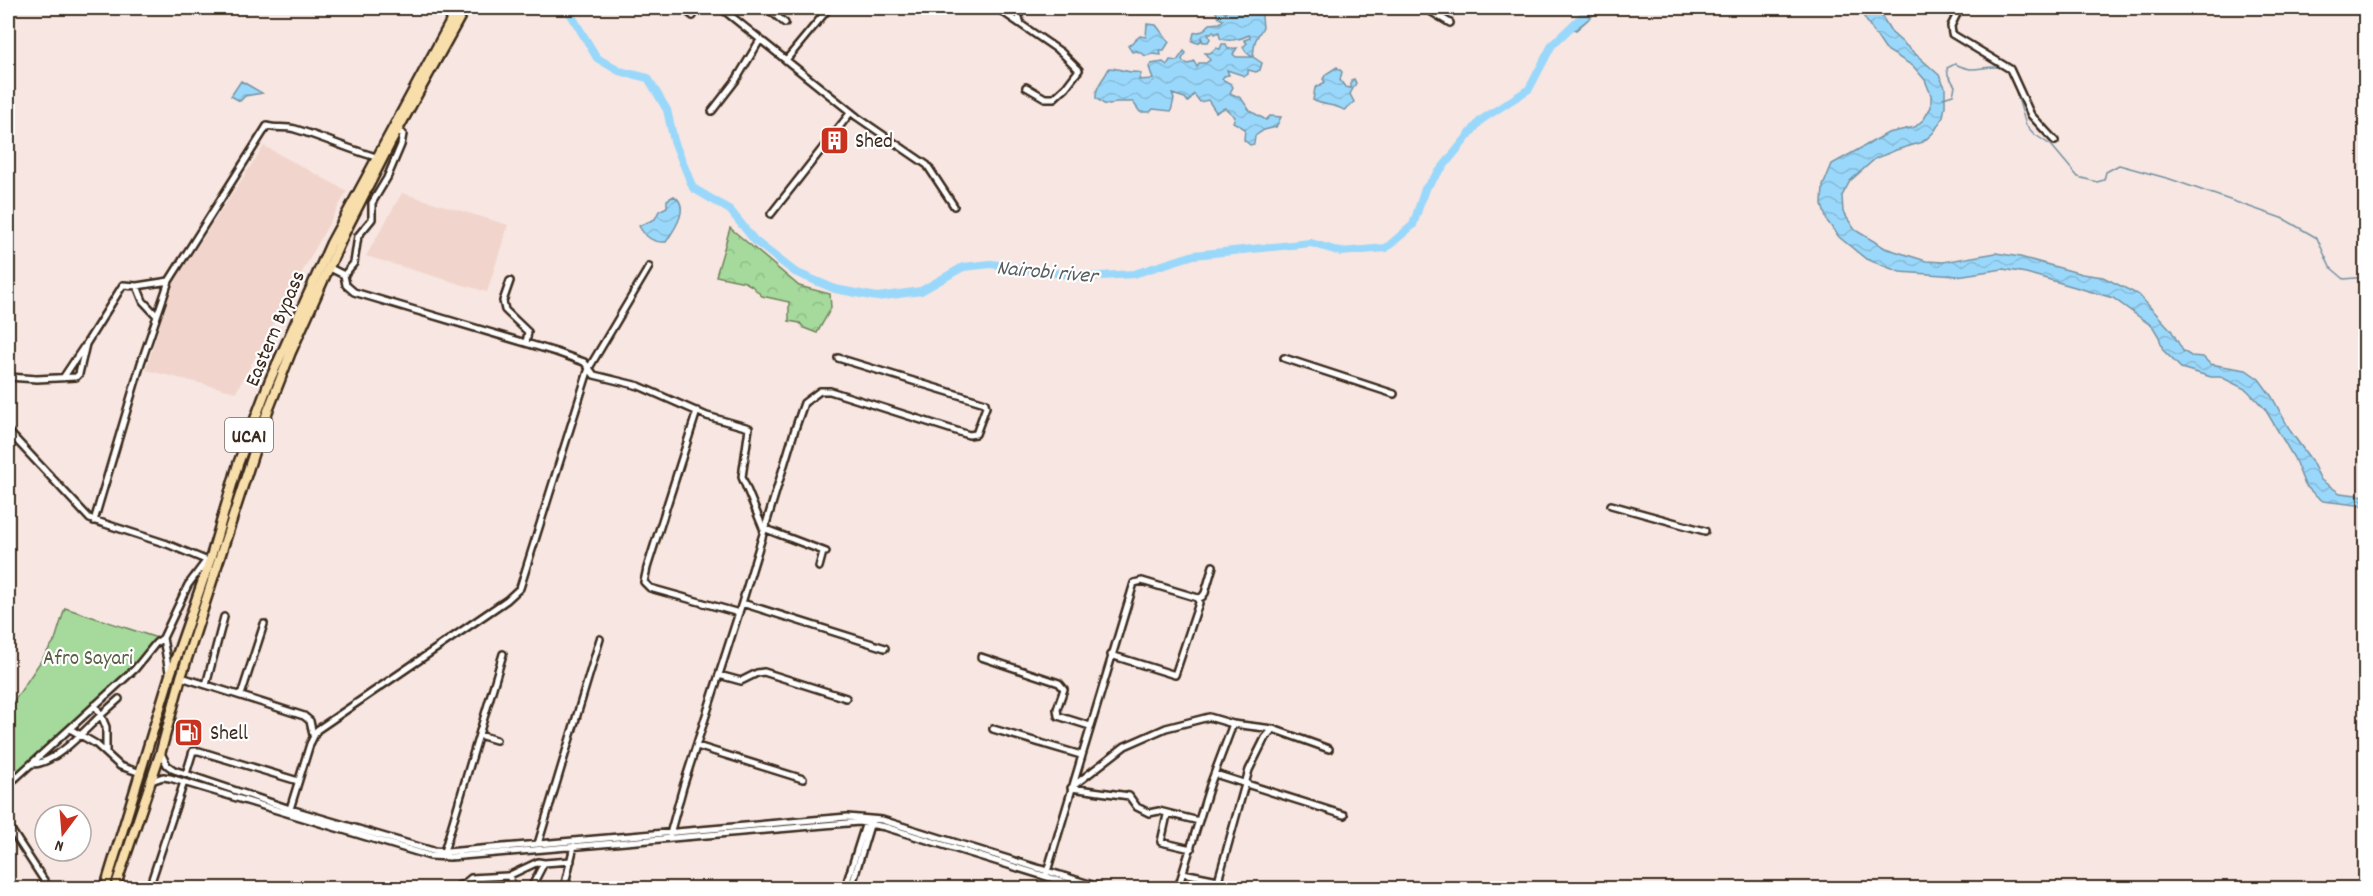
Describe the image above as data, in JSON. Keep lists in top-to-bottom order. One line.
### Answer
{"streets":{"main road":["Eastern Bypass","UCA1"]},"water":["Nairobi river"],"parks":["Afro Sayari"],"places":{"building":["Shed"],"fuel station":["Shell"]},"north":"bottom"}
